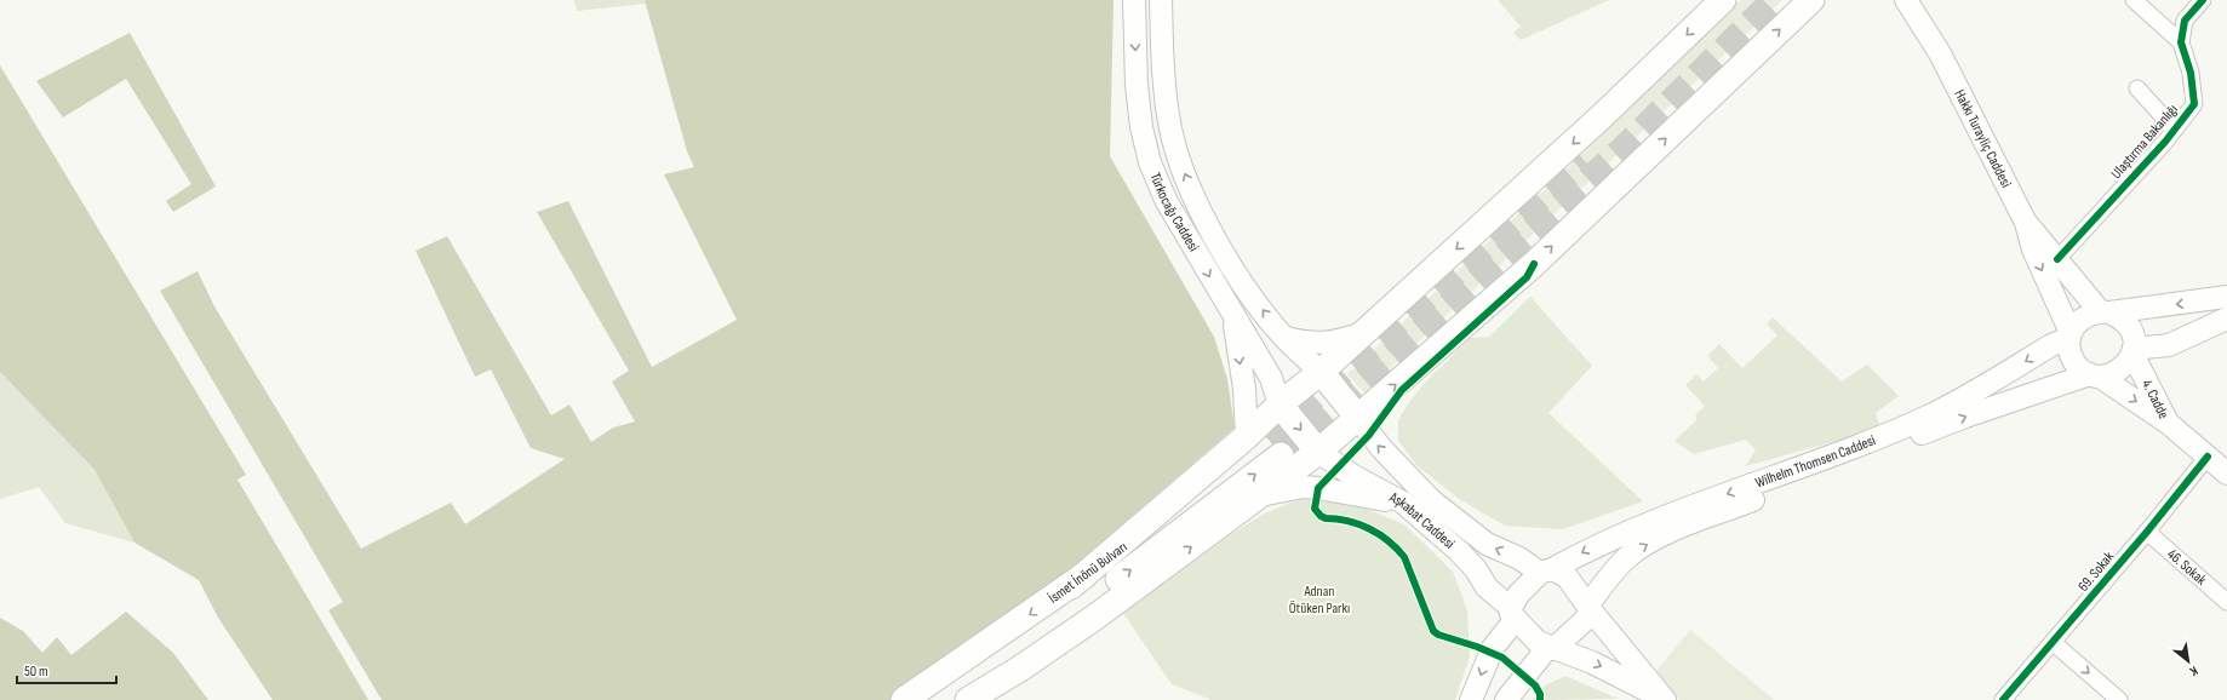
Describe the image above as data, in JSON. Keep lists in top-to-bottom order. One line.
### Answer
{"streets":{"main road":["Hakkı Turayliç Caddesi","Türkocağı Caddesi","4. Cadde","Wilhelm Thomsen Caddesi","Aşkabat Caddesi","İsmet İnönü Bulvarı"],"street":["Ulaştırma Bakanlığı","46. Sokak","69. Sokak"]},"crossings":[["Hakkı Turayliç Caddesi","Ulaştırma Bakanlığı"],["Hakkı Turayliç Caddesi","4. Cadde"],["Hakkı Turayliç Caddesi","Wilhelm Thomsen Caddesi"],["4. Cadde","Wilhelm Thomsen Caddesi"],["Wilhelm Thomsen Caddesi","Aşkabat Caddesi"],["46. Sokak","69. Sokak"]],"one_way":["4. Cadde"],"parks":["Adnan Ötüken Parkı"],"scale_bar":"50 m","north":"bottom right"}
